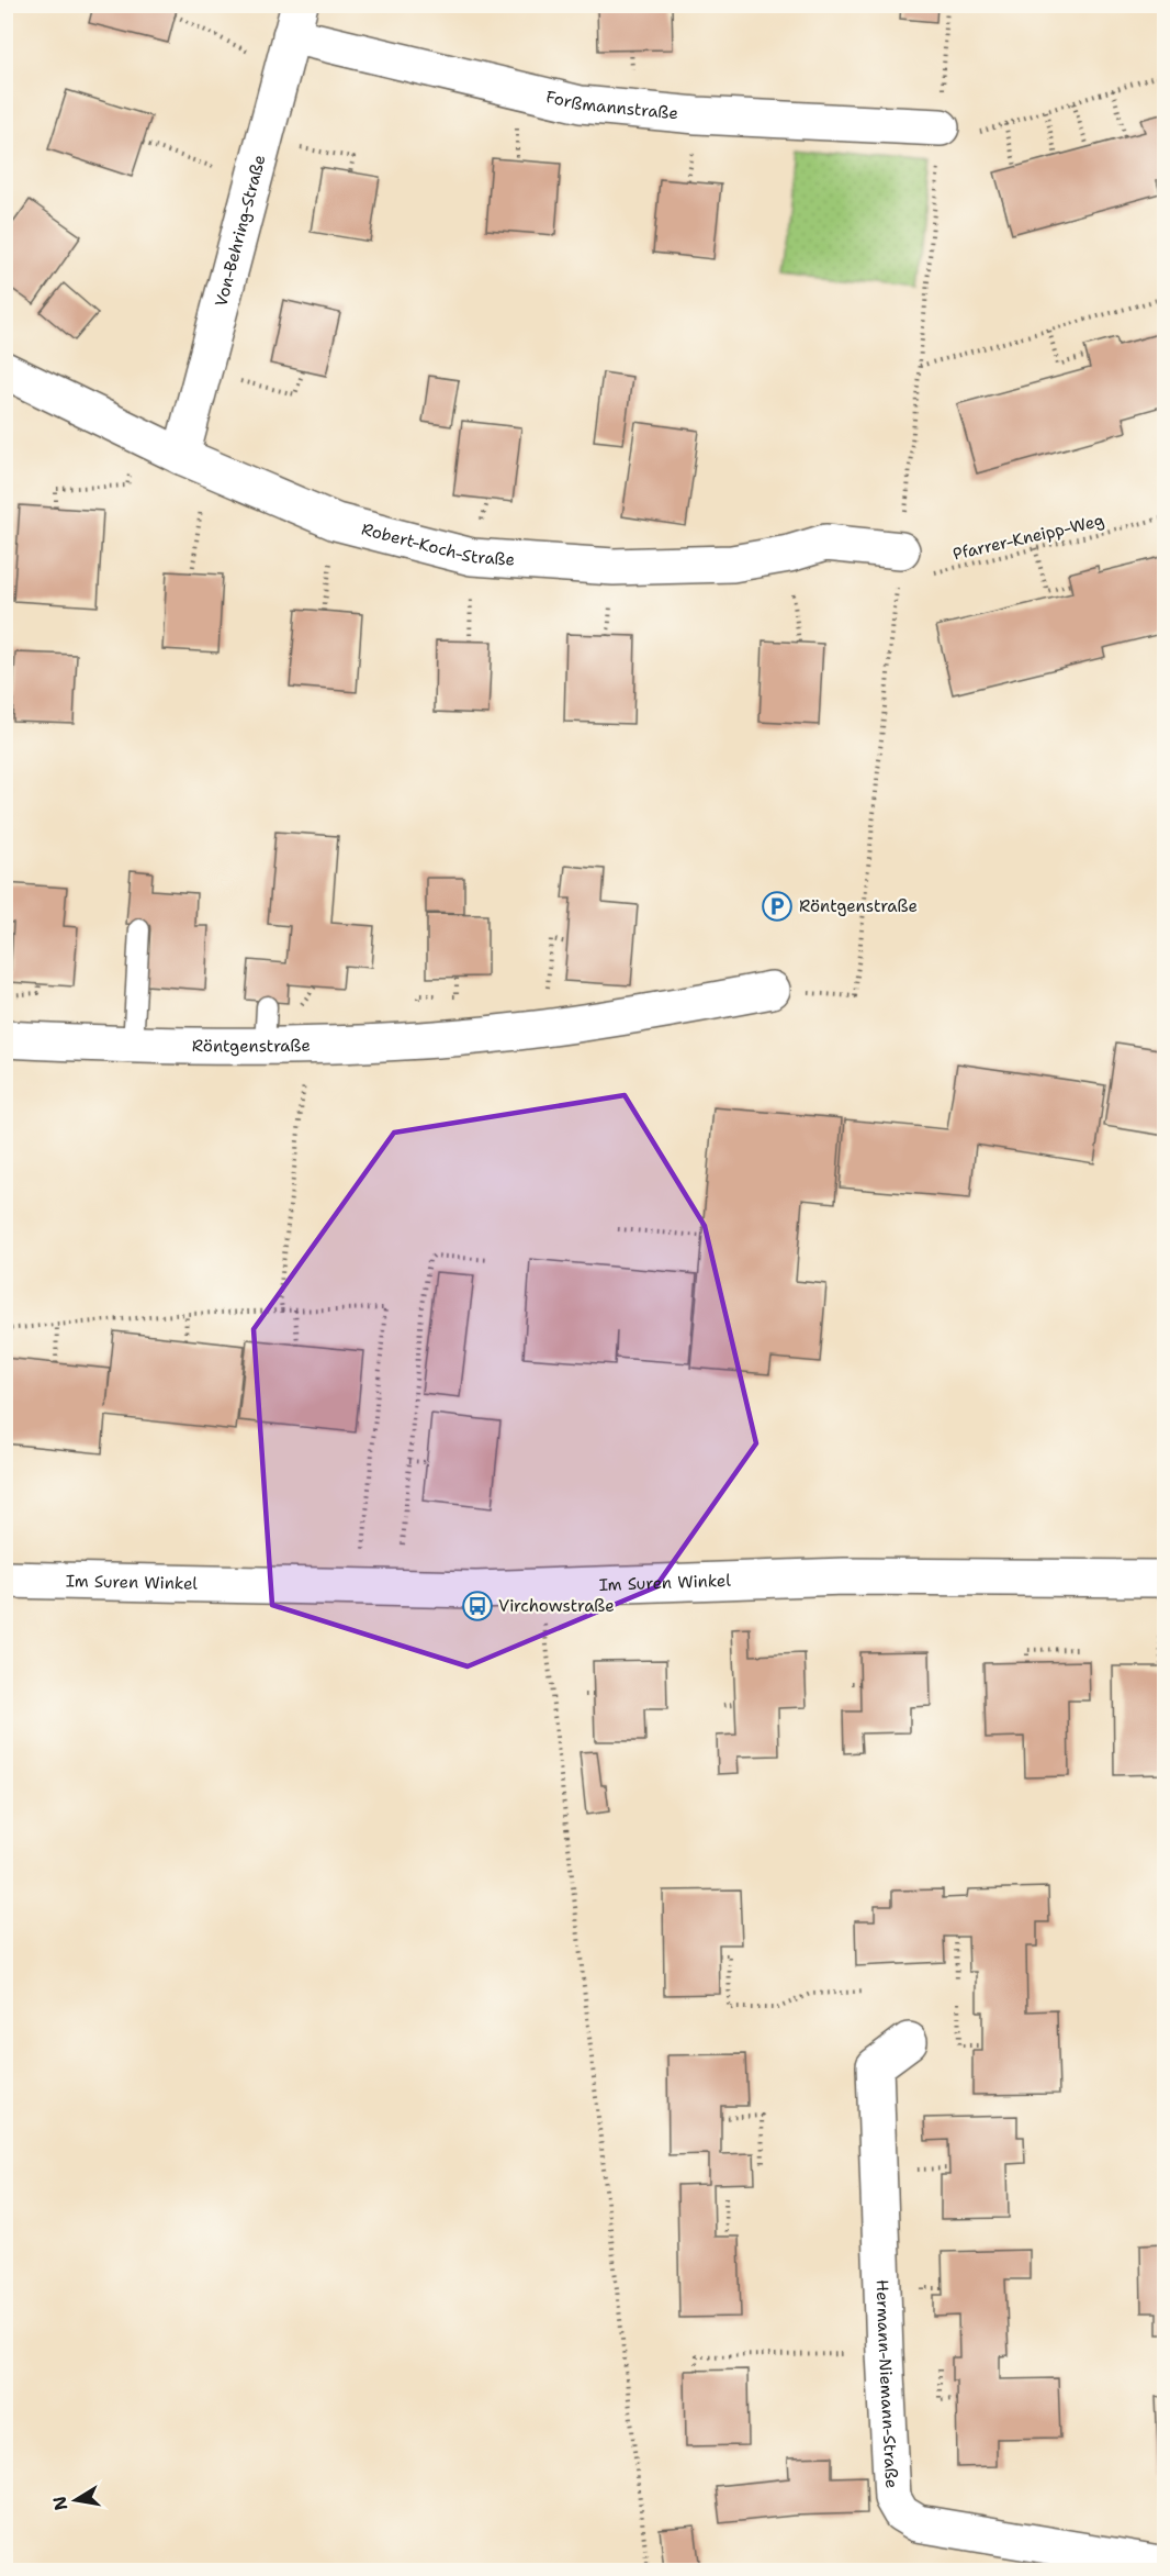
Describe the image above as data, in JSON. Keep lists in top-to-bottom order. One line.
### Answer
{"streets":{"street":["Forßmannstraße","Von-Behring-Straße","Robert-Koch-Straße","Röntgenstraße","Im Suren Winkel","Hermann-Niemann-Straße"],"path":["Pfarrer-Kneipp-Weg"]},"crossings":[["Forßmannstraße","Von-Behring-Straße"],["Von-Behring-Straße","Robert-Koch-Straße"],["Pfarrer-Kneipp-Weg","Robert-Koch-Straße"]],"places":{"parking":["Röntgenstraße"],"bus stop":["Virchowstraße"]},"north":"left"}
